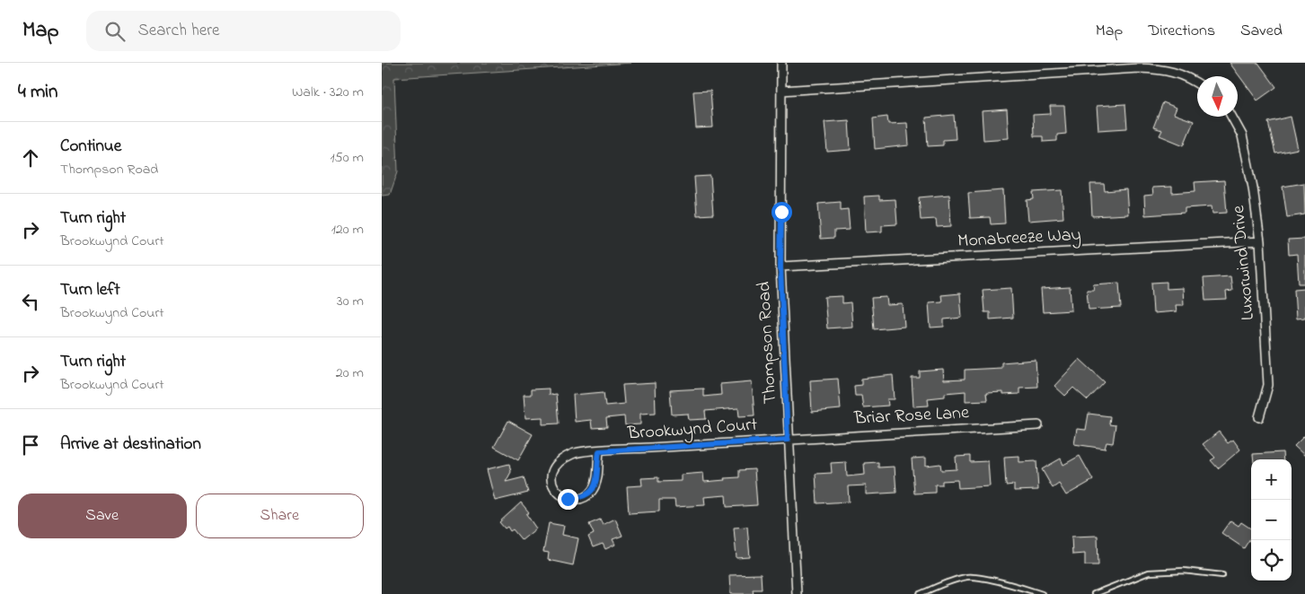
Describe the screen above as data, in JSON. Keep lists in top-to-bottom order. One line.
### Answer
{"streets":{"street":["Monabreeze Way","Luxorwind Drive","Thompson Road","Briar Rose Lane","Brookwynd Court"]},"crossings":[["Monabreeze Way","Luxorwind Drive"],["Monabreeze Way","Thompson Road"],["Thompson Road","Briar Rose Lane"],["Thompson Road","Brookwynd Court"],["Briar Rose Lane","Brookwynd Court"]],"north":"bottom","page":{"header":"Map","search":"Search here","nav":["Map","Directions","Saved"],"heading":["4 min","Walk · 320 m"],"list":[["Continue","Thompson Road","150 m"],["Turn right","Brookwynd Court","120 m"],["Turn left","Brookwynd Court","30 m"],["Turn right","Brookwynd Court","20 m"],"Arrive at destination"],"map_buttons":["+","−"],"buttons":["Save","Share"]}}
